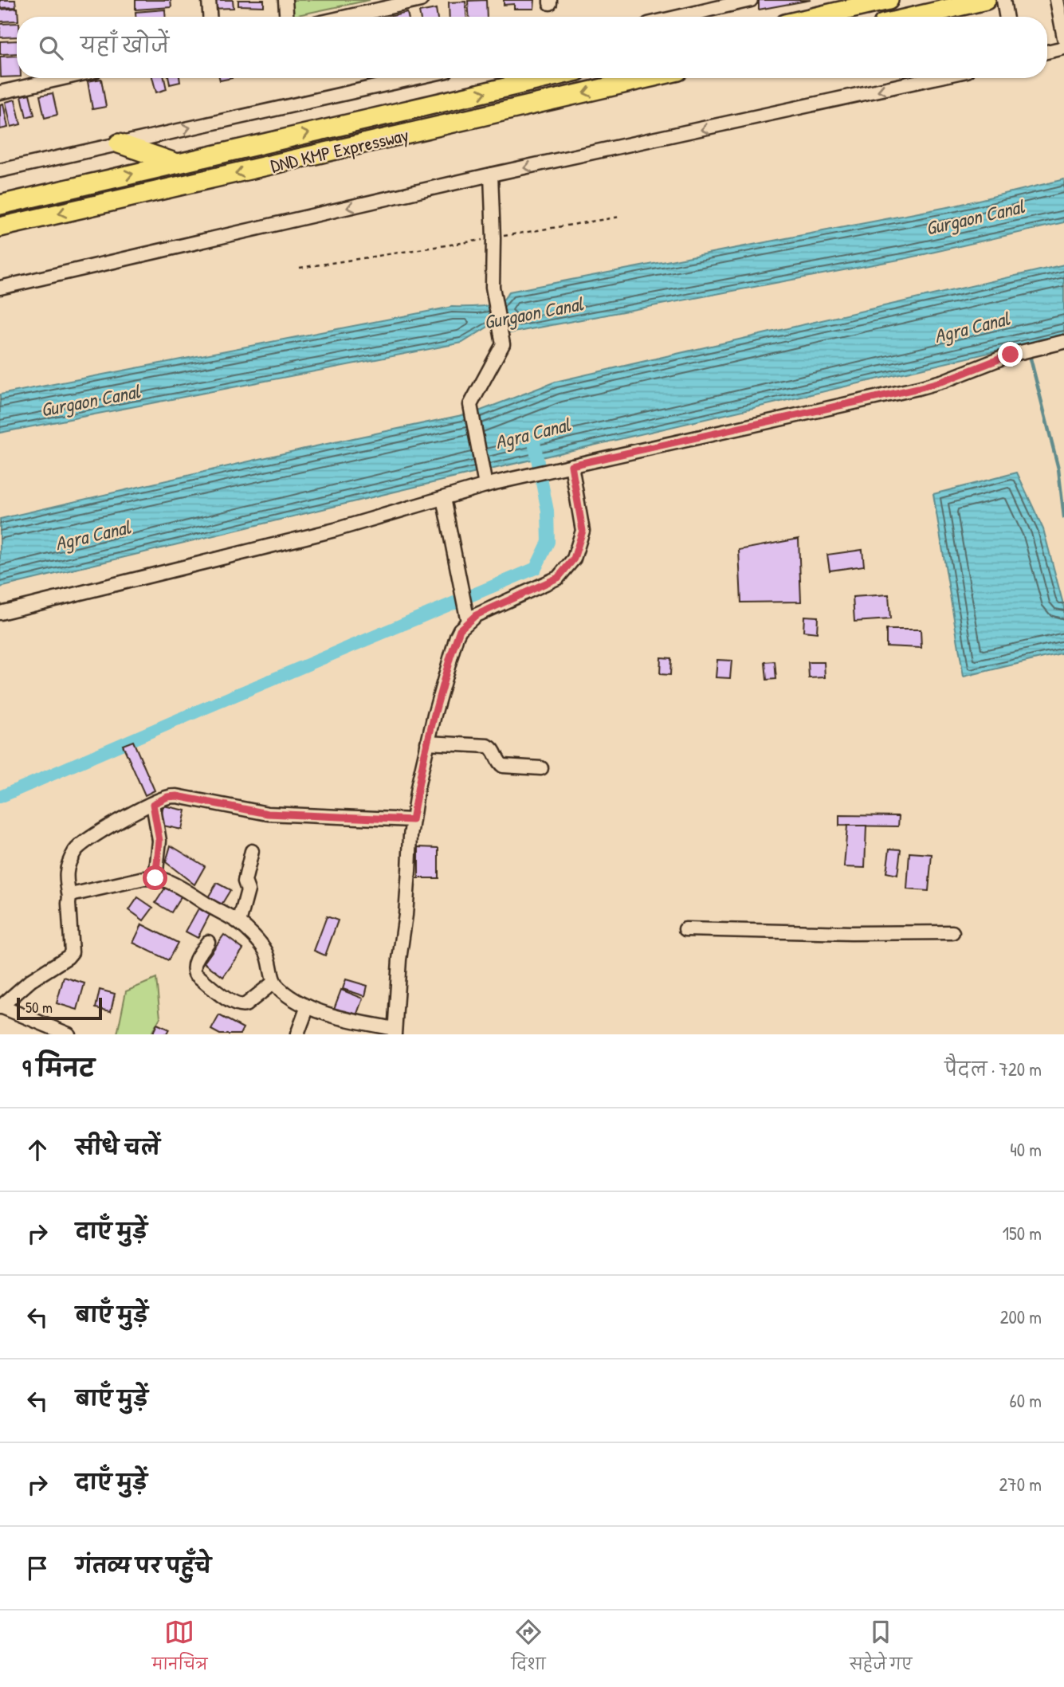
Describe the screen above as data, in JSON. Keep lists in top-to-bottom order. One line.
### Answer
{"streets":{"highway":["DND KMP Expressway"]},"water":["Gurgaon Canal","Agra Canal"],"scale_bar":"50 m","page":{"search":"यहाँ खोजें","scale":"50 m","heading":["9 मिनट","पैदल · 720 m"],"list":[["सीधे चलें","40 m"],["दाएँ मुड़ें","150 m"],["बाएँ मुड़ें","200 m"],["बाएँ मुड़ें","60 m"],["दाएँ मुड़ें","270 m"],"गंतव्य पर पहुँचे"],"nav":["मानचित्र","दिशा","सहेजे गए"]}}
